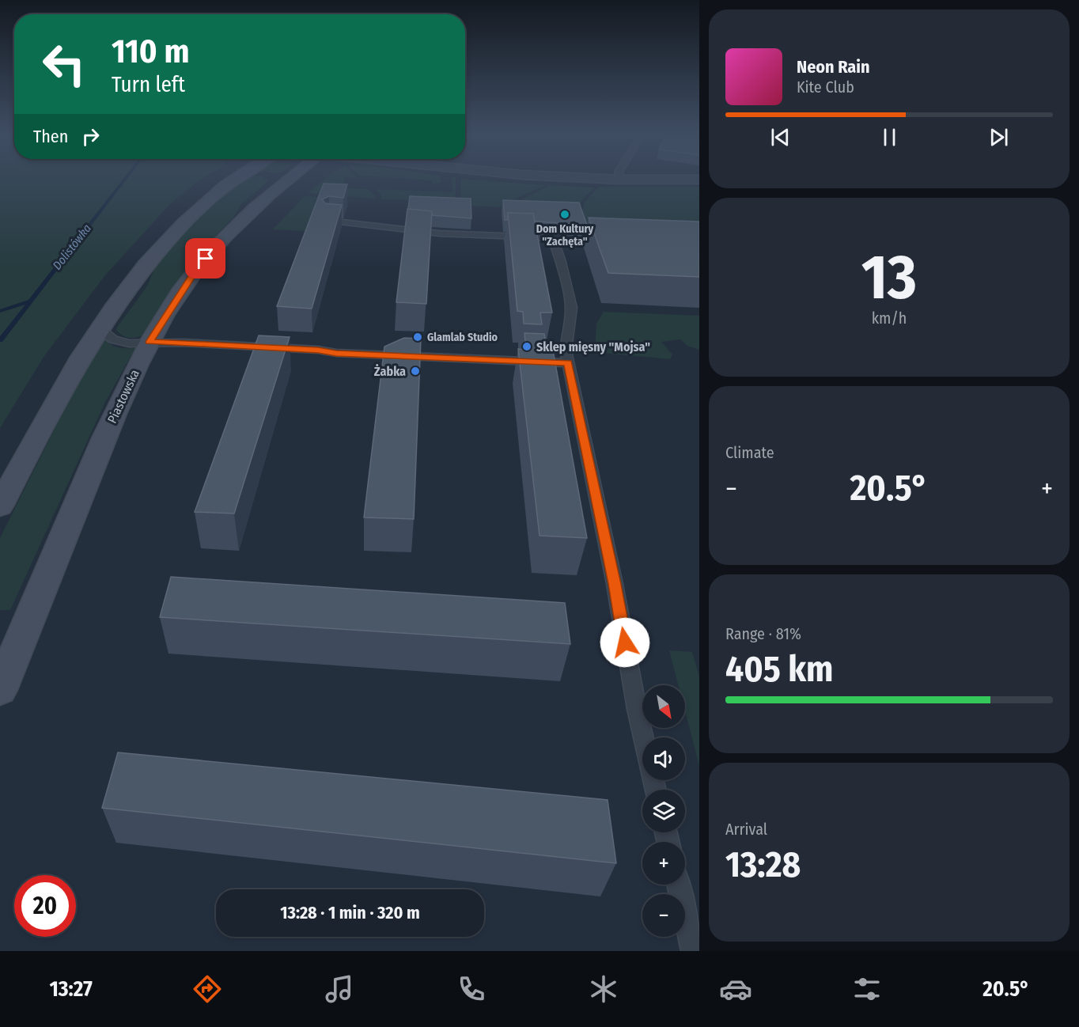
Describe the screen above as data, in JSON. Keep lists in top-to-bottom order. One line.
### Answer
{"streets":{"main road":["Piastowska"]},"water":["Dolistówka"],"places":["Dom Kultury \"Zachęta\"","Glamlab Studio","Sklep mięsny \"Mojsa\"","Żabka"],"north":"bottom right","page":{"turn":["110 m","Turn left"],"song":["Neon Rain","Kite Club"],"then":"Then","tile":[["13","km/h"],"Climate",["Range · 81%","405 km"],["Arrival","13:28"]],"heat":["−","20.5°","+"],"map_buttons":["+","−"],"limit":"20","trip":"13:28 · 1 min · 320 m","tabs":["13:27","20.5°"]}}
